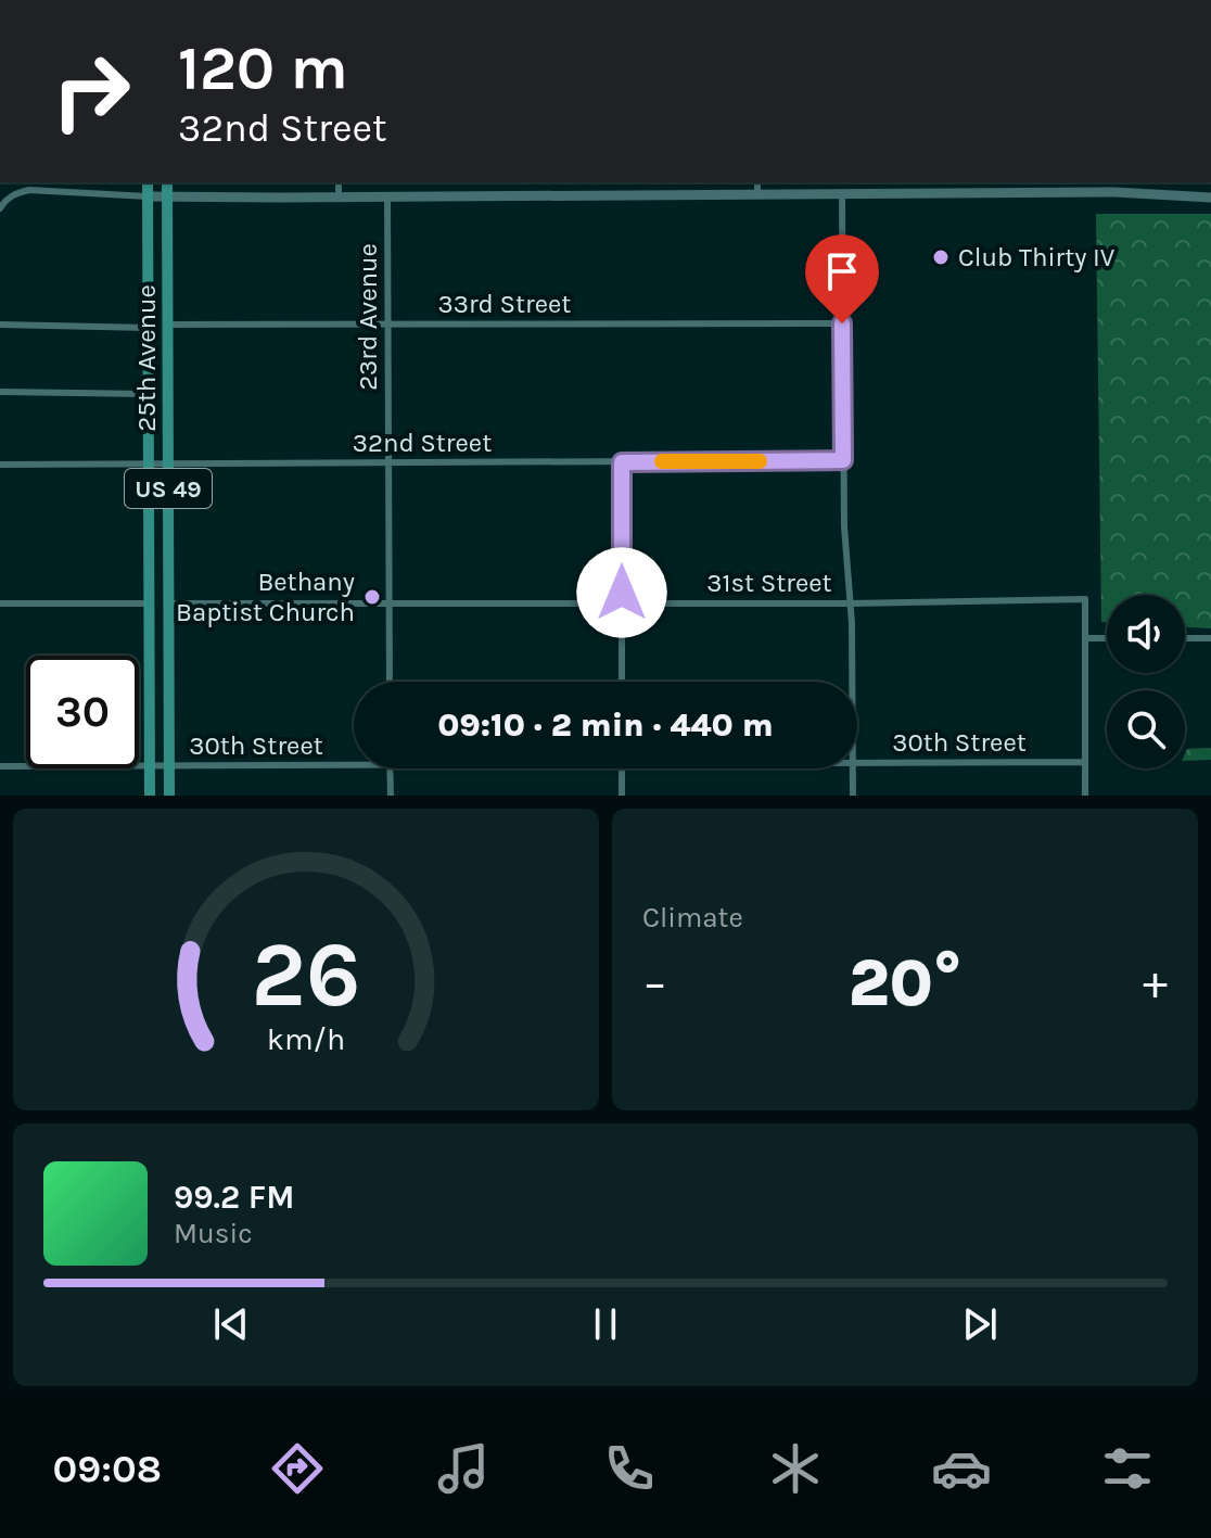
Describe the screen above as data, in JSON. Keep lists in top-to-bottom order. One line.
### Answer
{"streets":{"main road":["25th Avenue","US 49"],"street":["33rd Street","23rd Avenue","32nd Street","31st Street","30th Street"]},"crossings":[["33rd Street","23rd Avenue"],["33rd Street","25th Avenue"],["23rd Avenue","32nd Street"],["23rd Avenue","31st Street"],["25th Avenue","32nd Street"],["25th Avenue","31st Street"],["25th Avenue","30th Street"]],"places":["Club Thirty IV","Bethany Baptist Church"],"page":{"turn":["120 m","32nd Street"],"limit":"30","trip":"09:10 · 2 min · 440 m","tile":"Climate","heat":["−","20°","+"],"song":["99.2 FM","Music"],"tabs":"09:08","gauge":["26","km/h"]}}
